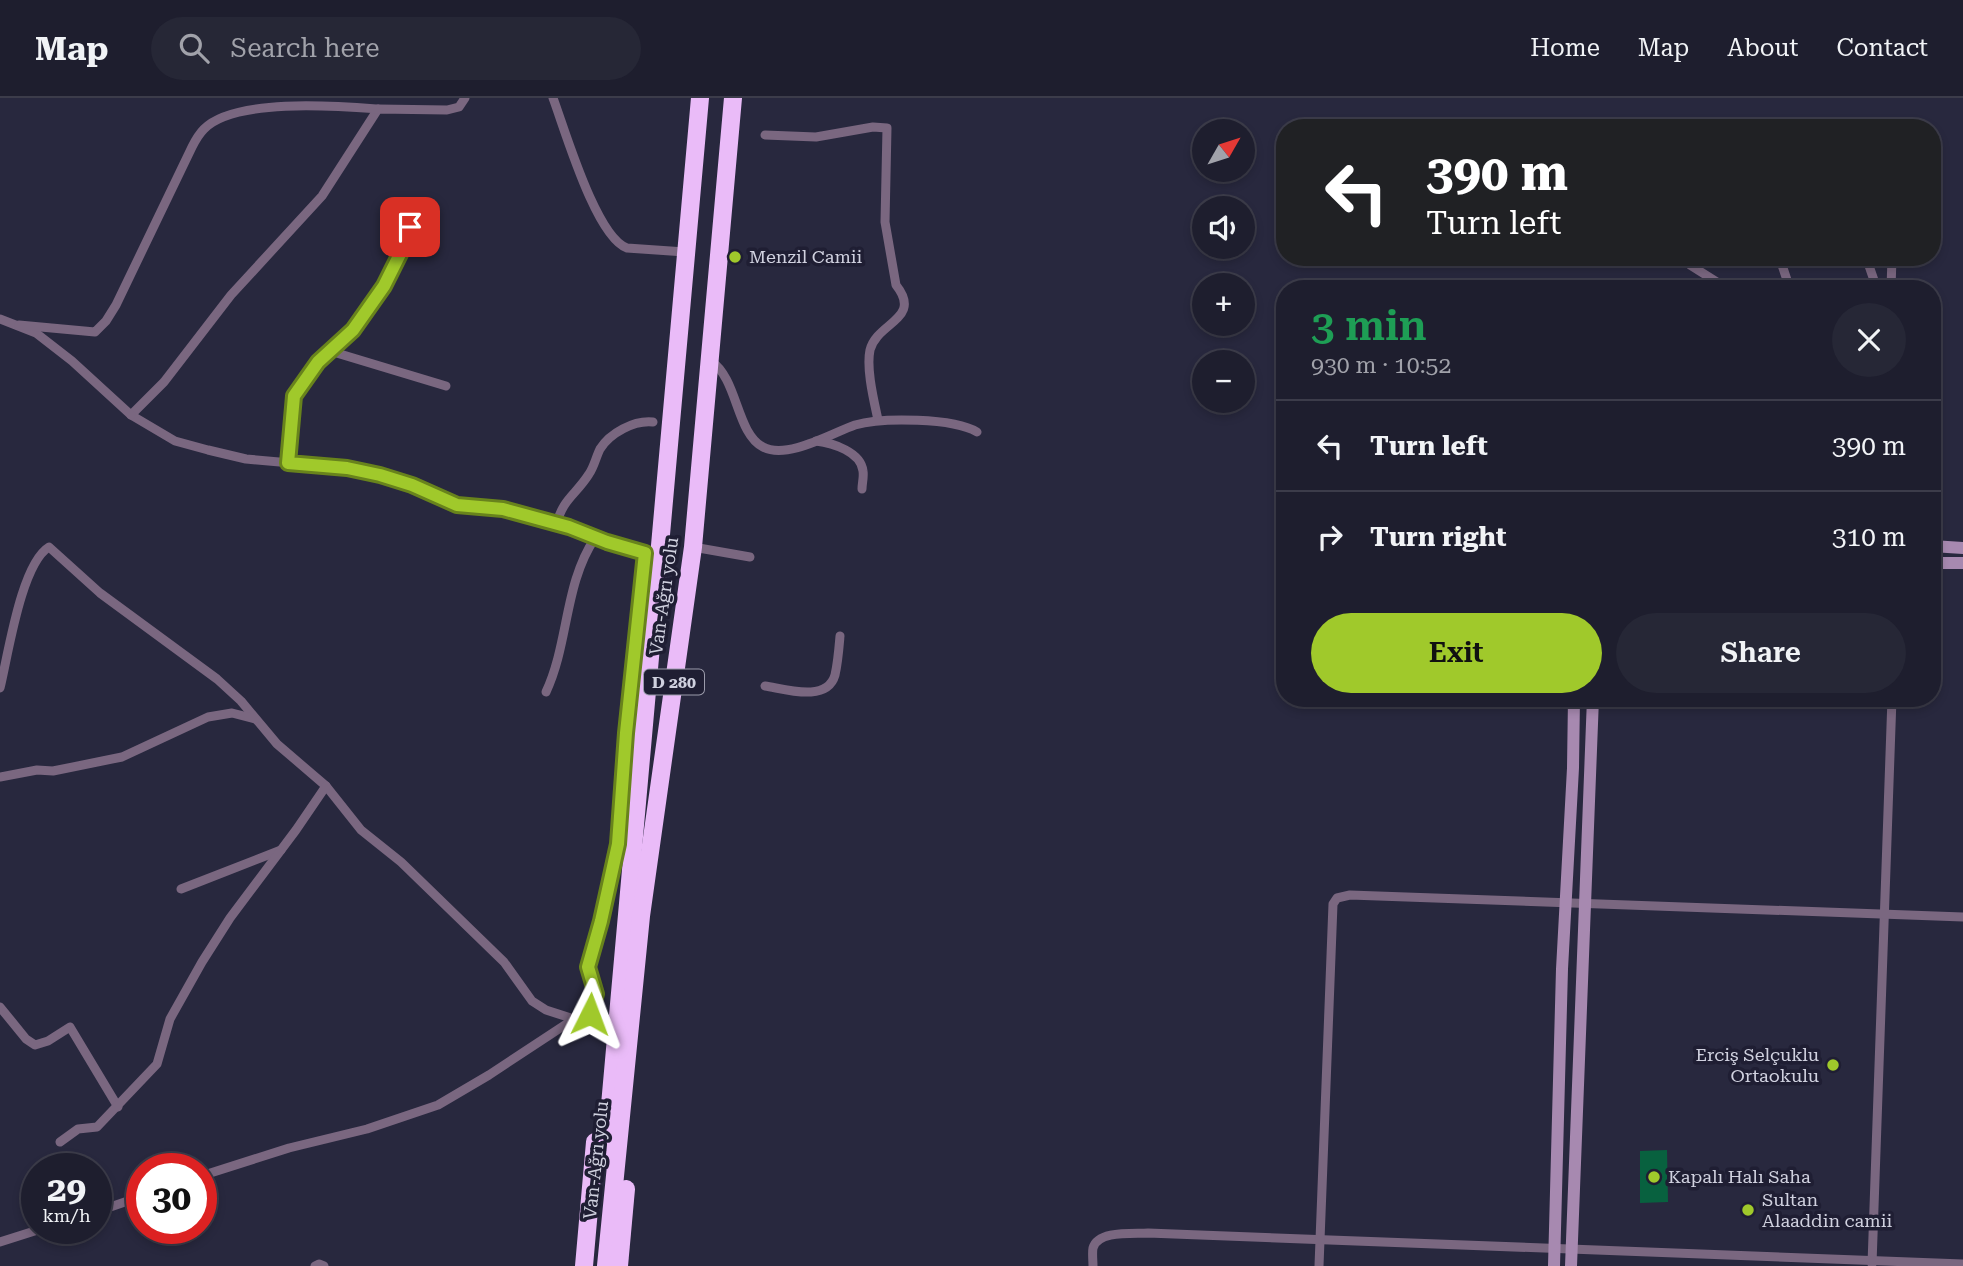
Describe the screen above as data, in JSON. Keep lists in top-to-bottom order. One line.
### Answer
{"streets":{"highway":["Van-Ağrı yolu","D 280"]},"crossings":[["Van-Ağrı yolu","D 280"]],"places":["Menzil Camii","Erciş Selçuklu Ortaokulu","Kapalı Halı Saha","Sultan Alaaddin camii"],"north":"top right","page":{"header":"Map","search":"Search here","nav":["Home","Map","About","Contact"],"map_buttons":["+","−"],"turn":["390 m","Turn left"],"heading":["3 min","930 m · 10:52"],"list":[{"name":"Turn left","value":"390 m"},{"name":"Turn right","value":"310 m"}],"buttons":["Exit","Share"],"speed":"29 km/h","limit":"30"}}
